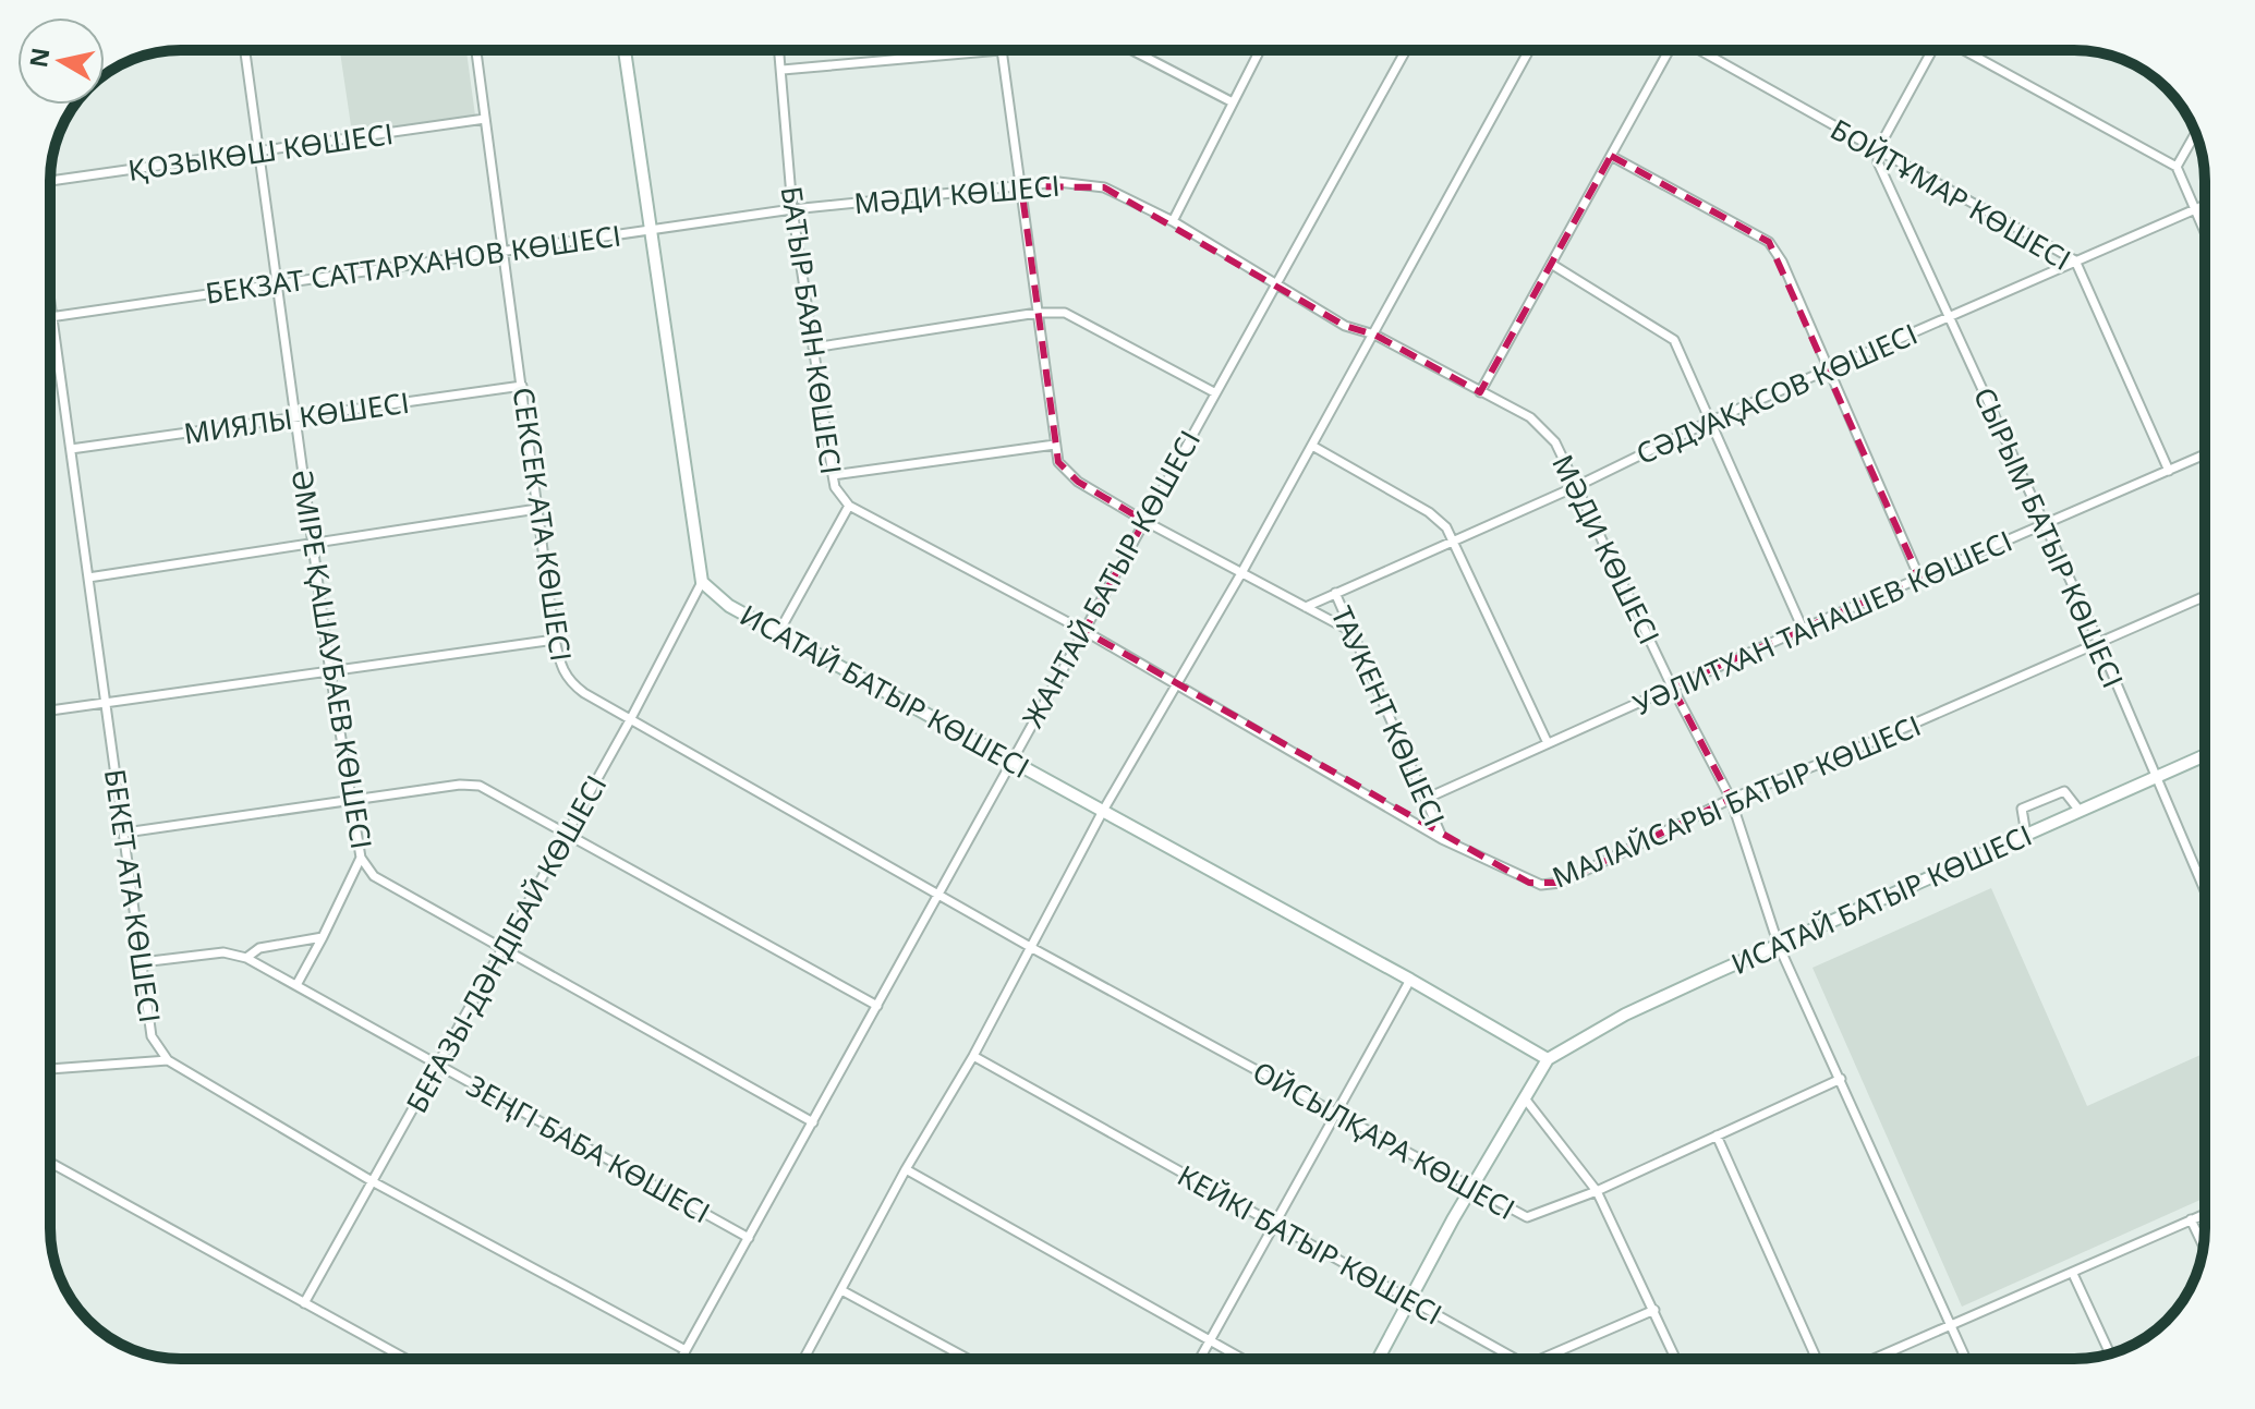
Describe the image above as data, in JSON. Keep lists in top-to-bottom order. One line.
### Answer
{"streets":{"street":["ҚОЗЫКӨШ КӨШЕСІ","МӘДИ КӨШЕСІ","БОЙТҰМАР КӨШЕСІ","БЕКЗАТ САТТАРХАНОВ КӨШЕСІ","БАТЫР БАЯН КӨШЕСІ","СӘДУАҚАСОВ КӨШЕСІ","МИЯЛЫ КӨШЕСІ","СЕКСЕК АТА КӨШЕСІ","СЫРЫМ БАТЫР КӨШЕСІ","ЖАНТАЙ БАТЫР КӨШЕСІ","УӘЛИТХАН ТАНАШЕВ КӨШЕСІ","ӘМІРЕ ҚАШАУБАЕВ КӨШЕСІ","ИСАТАЙ БАТЫР КӨШЕСІ","ТАУКЕНТ КӨШЕСІ","МАЛАЙСАРЫ БАТЫР КӨШЕСІ","БЕКЕТ АТА КӨШЕСІ","БЕҒАЗЫ-ДӘНДІБАЙ КӨШЕСІ","ОЙСЫЛҚАРА КӨШЕСІ","ЗЕҢГІ БАБА КӨШЕСІ","КЕЙКІ БАТЫР КӨШЕСІ"]},"crossings":[["ҚОЗЫКӨШ КӨШЕСІ","СЕКСЕК АТА КӨШЕСІ"],["ҚОЗЫКӨШ КӨШЕСІ","ӘМІРЕ ҚАШАУБАЕВ КӨШЕСІ"],["МӘДИ КӨШЕСІ","БЕКЗАТ САТТАРХАНОВ КӨШЕСІ"],["МӘДИ КӨШЕСІ","БАТЫР БАЯН КӨШЕСІ"],["МӘДИ КӨШЕСІ","СӘДУАҚАСОВ КӨШЕСІ"],["МӘДИ КӨШЕСІ","ЖАНТАЙ БАТЫР КӨШЕСІ"],["МӘДИ КӨШЕСІ","УӘЛИТХАН ТАНАШЕВ КӨШЕСІ"],["МӘДИ КӨШЕСІ","ИСАТАЙ БАТЫР КӨШЕСІ"],["МӘДИ КӨШЕСІ","МАЛАЙСАРЫ БАТЫР КӨШЕСІ"],["МӘДИ КӨШЕСІ","ОЙСЫЛҚАРА КӨШЕСІ"],["БОЙТҰМАР КӨШЕСІ","СӘДУАҚАСОВ КӨШЕСІ"],["БОЙТҰМАР КӨШЕСІ","СЫРЫМ БАТЫР КӨШЕСІ"],["БОЙТҰМАР КӨШЕСІ","УӘЛИТХАН ТАНАШЕВ КӨШЕСІ"],["БЕКЗАТ САТТАРХАНОВ КӨШЕСІ","БАТЫР БАЯН КӨШЕСІ"],["БЕКЗАТ САТТАРХАНОВ КӨШЕСІ","СЕКСЕК АТА КӨШЕСІ"],["БЕКЗАТ САТТАРХАНОВ КӨШЕСІ","ӘМІРЕ ҚАШАУБАЕВ КӨШЕСІ"],["БЕКЗАТ САТТАРХАНОВ КӨШЕСІ","БЕКЕТ АТА КӨШЕСІ"],["БАТЫР БАЯН КӨШЕСІ","ЖАНТАЙ БАТЫР КӨШЕСІ"],["БАТЫР БАЯН КӨШЕСІ","МАЛАЙСАРЫ БАТЫР КӨШЕСІ"],["СӘДУАҚАСОВ КӨШЕСІ","СЫРЫМ БАТЫР КӨШЕСІ"],["СӘДУАҚАСОВ КӨШЕСІ","ТАУКЕНТ КӨШЕСІ"],["МИЯЛЫ КӨШЕСІ","СЕКСЕК АТА КӨШЕСІ"],["МИЯЛЫ КӨШЕСІ","ӘМІРЕ ҚАШАУБАЕВ КӨШЕСІ"],["МИЯЛЫ КӨШЕСІ","БЕКЕТ АТА КӨШЕСІ"],["СЕКСЕК АТА КӨШЕСІ","ЖАНТАЙ БАТЫР КӨШЕСІ"],["СЕКСЕК АТА КӨШЕСІ","БЕҒАЗЫ-ДӘНДІБАЙ КӨШЕСІ"],["СЕКСЕК АТА КӨШЕСІ","ОЙСЫЛҚАРА КӨШЕСІ"],["СЫРЫМ БАТЫР КӨШЕСІ","УӘЛИТХАН ТАНАШЕВ КӨШЕСІ"],["СЫРЫМ БАТЫР КӨШЕСІ","ИСАТАЙ БАТЫР КӨШЕСІ"],["СЫРЫМ БАТЫР КӨШЕСІ","МАЛАЙСАРЫ БАТЫР КӨШЕСІ"],["ЖАНТАЙ БАТЫР КӨШЕСІ","ӘМІРЕ ҚАШАУБАЕВ КӨШЕСІ"],["ЖАНТАЙ БАТЫР КӨШЕСІ","ИСАТАЙ БАТЫР КӨШЕСІ"],["ЖАНТАЙ БАТЫР КӨШЕСІ","БЕКЕТ АТА КӨШЕСІ"],["ЖАНТАЙ БАТЫР КӨШЕСІ","ЗЕҢГІ БАБА КӨШЕСІ"],["УӘЛИТХАН ТАНАШЕВ КӨШЕСІ","ТАУКЕНТ КӨШЕСІ"],["ӘМІРЕ ҚАШАУБАЕВ КӨШЕСІ","БЕҒАЗЫ-ДӘНДІБАЙ КӨШЕСІ"],["ИСАТАЙ БАТЫР КӨШЕСІ","БЕҒАЗЫ-ДӘНДІБАЙ КӨШЕСІ"],["ТАУКЕНТ КӨШЕСІ","МАЛАЙСАРЫ БАТЫР КӨШЕСІ"],["БЕКЕТ АТА КӨШЕСІ","БЕҒАЗЫ-ДӘНДІБАЙ КӨШЕСІ"],["БЕКЕТ АТА КӨШЕСІ","ЗЕҢГІ БАБА КӨШЕСІ"],["БЕҒАЗЫ-ДӘНДІБАЙ КӨШЕСІ","ЗЕҢГІ БАБА КӨШЕСІ"]],"north":"left"}
